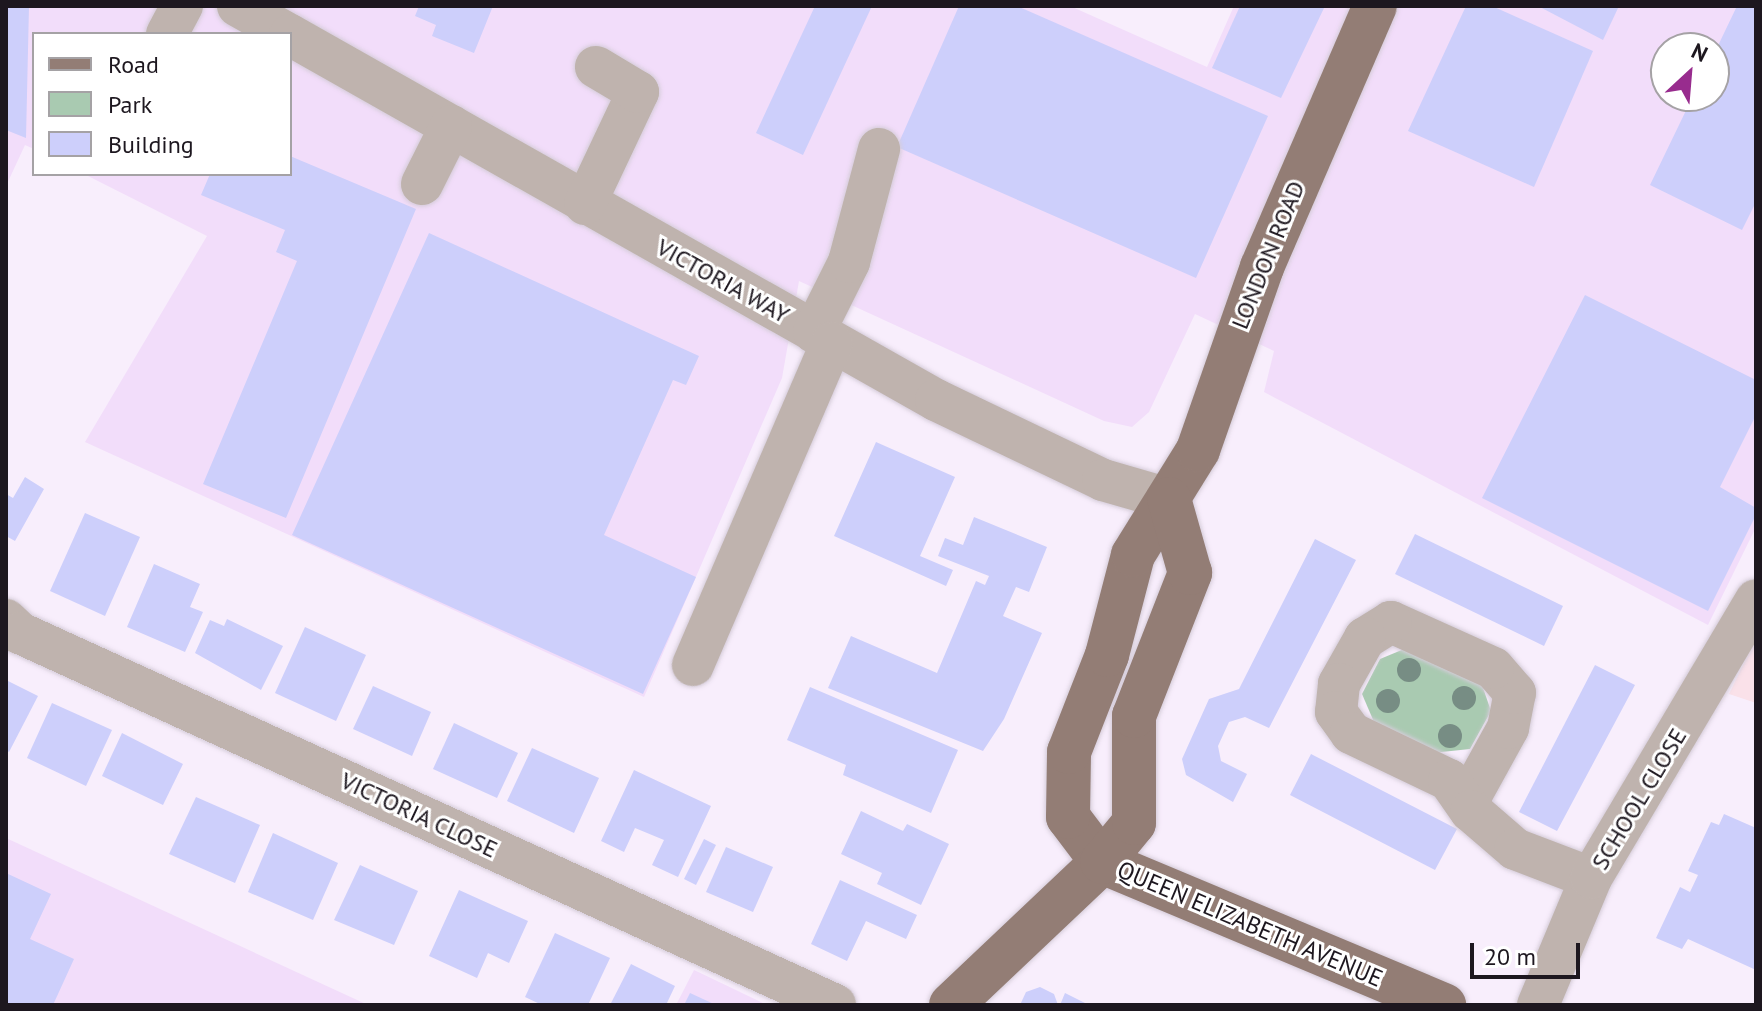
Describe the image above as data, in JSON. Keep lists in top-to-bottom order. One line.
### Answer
{"streets":{"main road":["LONDON ROAD","QUEEN ELIZABETH AVENUE"],"street":["VICTORIA WAY","SCHOOL CLOSE","VICTORIA CLOSE"]},"crossings":[["LONDON ROAD","VICTORIA WAY"],["LONDON ROAD","QUEEN ELIZABETH AVENUE"]],"legend":["Road","Park","Building"],"scale_bar":"20 m","north":"top right"}
